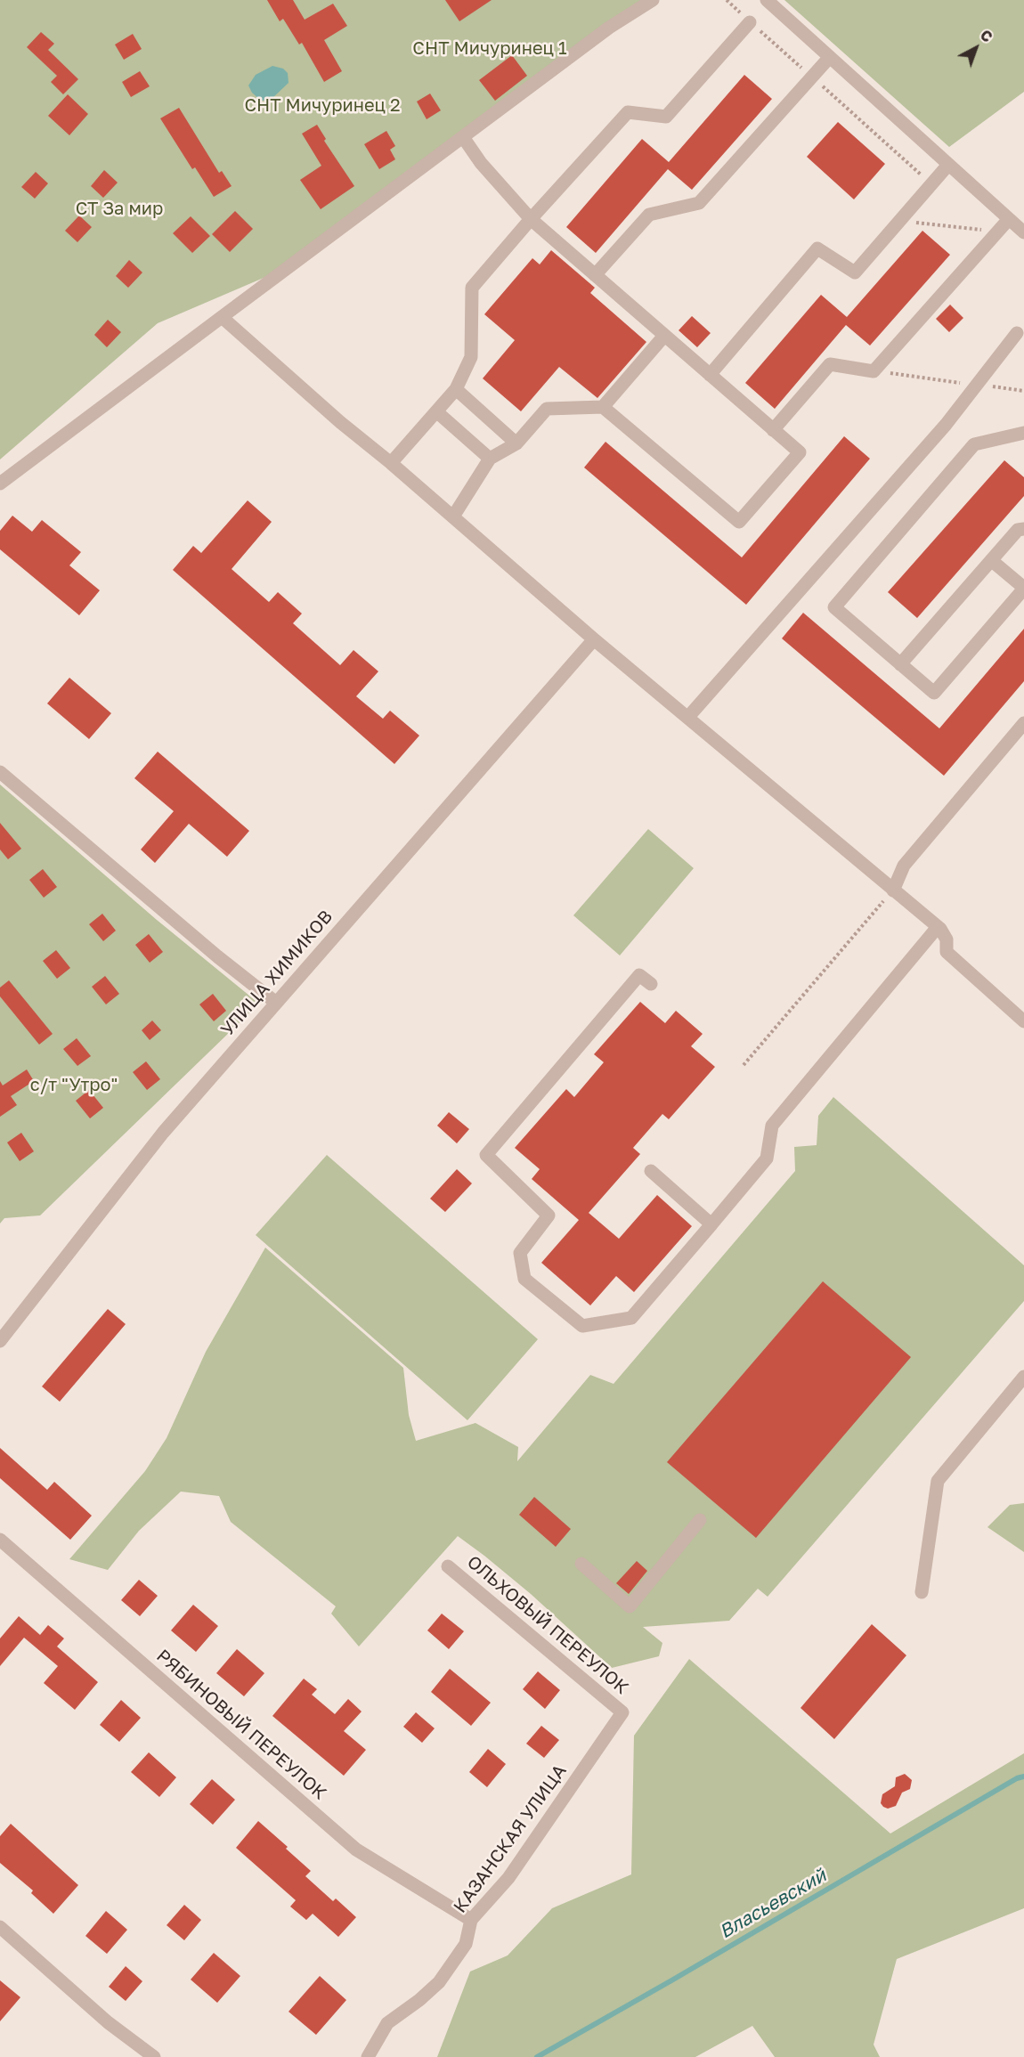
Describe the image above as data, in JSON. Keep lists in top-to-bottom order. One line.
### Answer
{"streets":{"street":["УЛИЦА ХИМИКОВ","ОЛЬХОВЫЙ ПЕРЕУЛОК","РЯБИНОВЫЙ ПЕРЕУЛОК","КАЗАНСКАЯ УЛИЦА"]},"crossings":[["ОЛЬХОВЫЙ ПЕРЕУЛОК","КАЗАНСКАЯ УЛИЦА"],["РЯБИНОВЫЙ ПЕРЕУЛОК","КАЗАНСКАЯ УЛИЦА"]],"water":["Власьевский"],"parks":["СНТ Мичуринец 1","СНТ Мичуринец 2","СТ За мир","с/т \"Утро\""],"north":"top right"}
